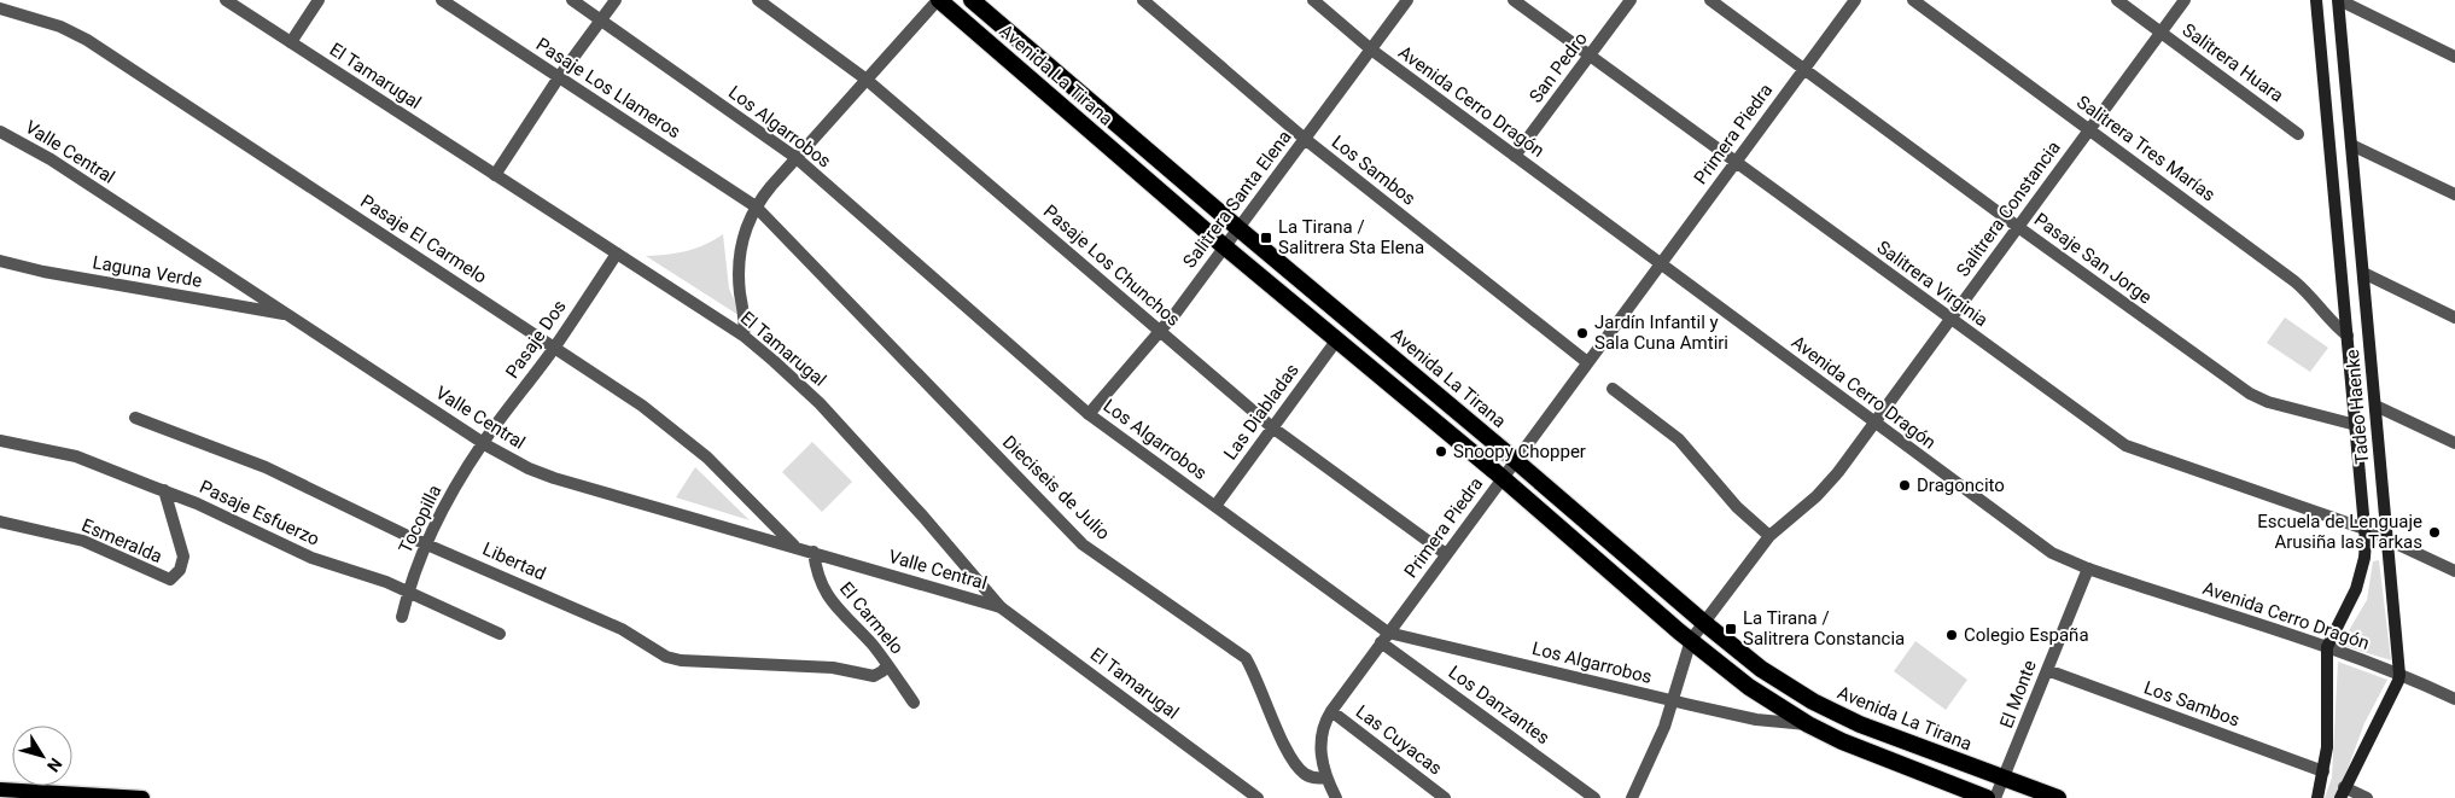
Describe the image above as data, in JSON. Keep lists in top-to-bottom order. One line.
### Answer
{"streets":{"highway":["Avenida La Tirana"],"main road":["Tadeo Haenke"],"street":["Salitrera Huara","San Pedro","El Tamarugal","Pasaje Los Llameros","Avenida Cerro Dragón","Los Algarrobos","Primera Piedra","Salitrera Tres Marías","Valle Central","Los Sambos","Salitrera Santa Elena","Salitrera Constancia","Pasaje El Carmelo","Pasaje San Jorge","Pasaje Los Chunchos","Laguna Verde","Salitrera Virginia","Pasaje Dos","Las Diabladas","Dieciseis de Julio","Pasaje Esfuerzo","Tocopilla","Esmeralda","Libertad","El Carmelo","El Monte","Los Danzantes","Las Cuyacas"]},"crossings":[["Salitrera Huara","Salitrera Constancia"],["San Pedro","Avenida Cerro Dragón"],["San Pedro","Salitrera Virginia"],["Avenida La Tirana","Los Algarrobos"],["Avenida La Tirana","Primera Piedra"],["Avenida La Tirana","Salitrera Santa Elena"],["Avenida La Tirana","Salitrera Constancia"],["Avenida La Tirana","Las Diabladas"],["Avenida La Tirana","El Monte"],["El Tamarugal","Valle Central"],["El Tamarugal","Pasaje Dos"],["Pasaje Los Llameros","Dieciseis de Julio"],["Avenida Cerro Dragón","Primera Piedra"],["Avenida Cerro Dragón","Salitrera Santa Elena"],["Avenida Cerro Dragón","Salitrera Constancia"],["Avenida Cerro Dragón","Tadeo Haenke"],["Avenida Cerro Dragón","El Monte"],["Los Algarrobos","Primera Piedra"],["Los Algarrobos","Salitrera Santa Elena"],["Los Algarrobos","Salitrera Constancia"],["Los Algarrobos","Las Diabladas"],["Los Algarrobos","Los Danzantes"],["Primera Piedra","Los Sambos"],["Primera Piedra","Pasaje San Jorge"],["Primera Piedra","Pasaje Los Chunchos"],["Primera Piedra","Salitrera Virginia"],["Primera Piedra","Dieciseis de Julio"],["Primera Piedra","Los Danzantes"],["Primera Piedra","Las Cuyacas"],["Salitrera Tres Marías","Salitrera Constancia"],["Salitrera Tres Marías","Tadeo Haenke"],["Valle Central","Pasaje El Carmelo"],["Valle Central","Laguna Verde"],["Valle Central","Pasaje Dos"],["Valle Central","Tocopilla"],["Valle Central","El Carmelo"],["Los Sambos","Salitrera Santa Elena"],["Los Sambos","Tadeo Haenke"],["Los Sambos","El Monte"],["Salitrera Santa Elena","Pasaje Los Chunchos"],["Salitrera Constancia","Pasaje San Jorge"],["Salitrera Constancia","Salitrera Virginia"],["Pasaje El Carmelo","Pasaje Dos"],["Pasaje San Jorge","Tadeo Haenke"],["Pasaje Los Chunchos","Las Diabladas"],["Salitrera Virginia","Tadeo Haenke"],["Pasaje Dos","Tocopilla"],["Pasaje Esfuerzo","Tocopilla"],["Pasaje Esfuerzo","Esmeralda"],["Tocopilla","Libertad"],["Libertad","El Carmelo"]],"places":{"transit":["La Tirana / Salitrera Sta Elena","La Tirana / Salitrera Constancia"],"other":["Jardín Infantil y Sala Cuna Amtiri","Snoopy Chopper","Dragoncito","Escuela de Lenguaje Arusiña las Tarkas","Colegio España"]},"north":"bottom right"}
